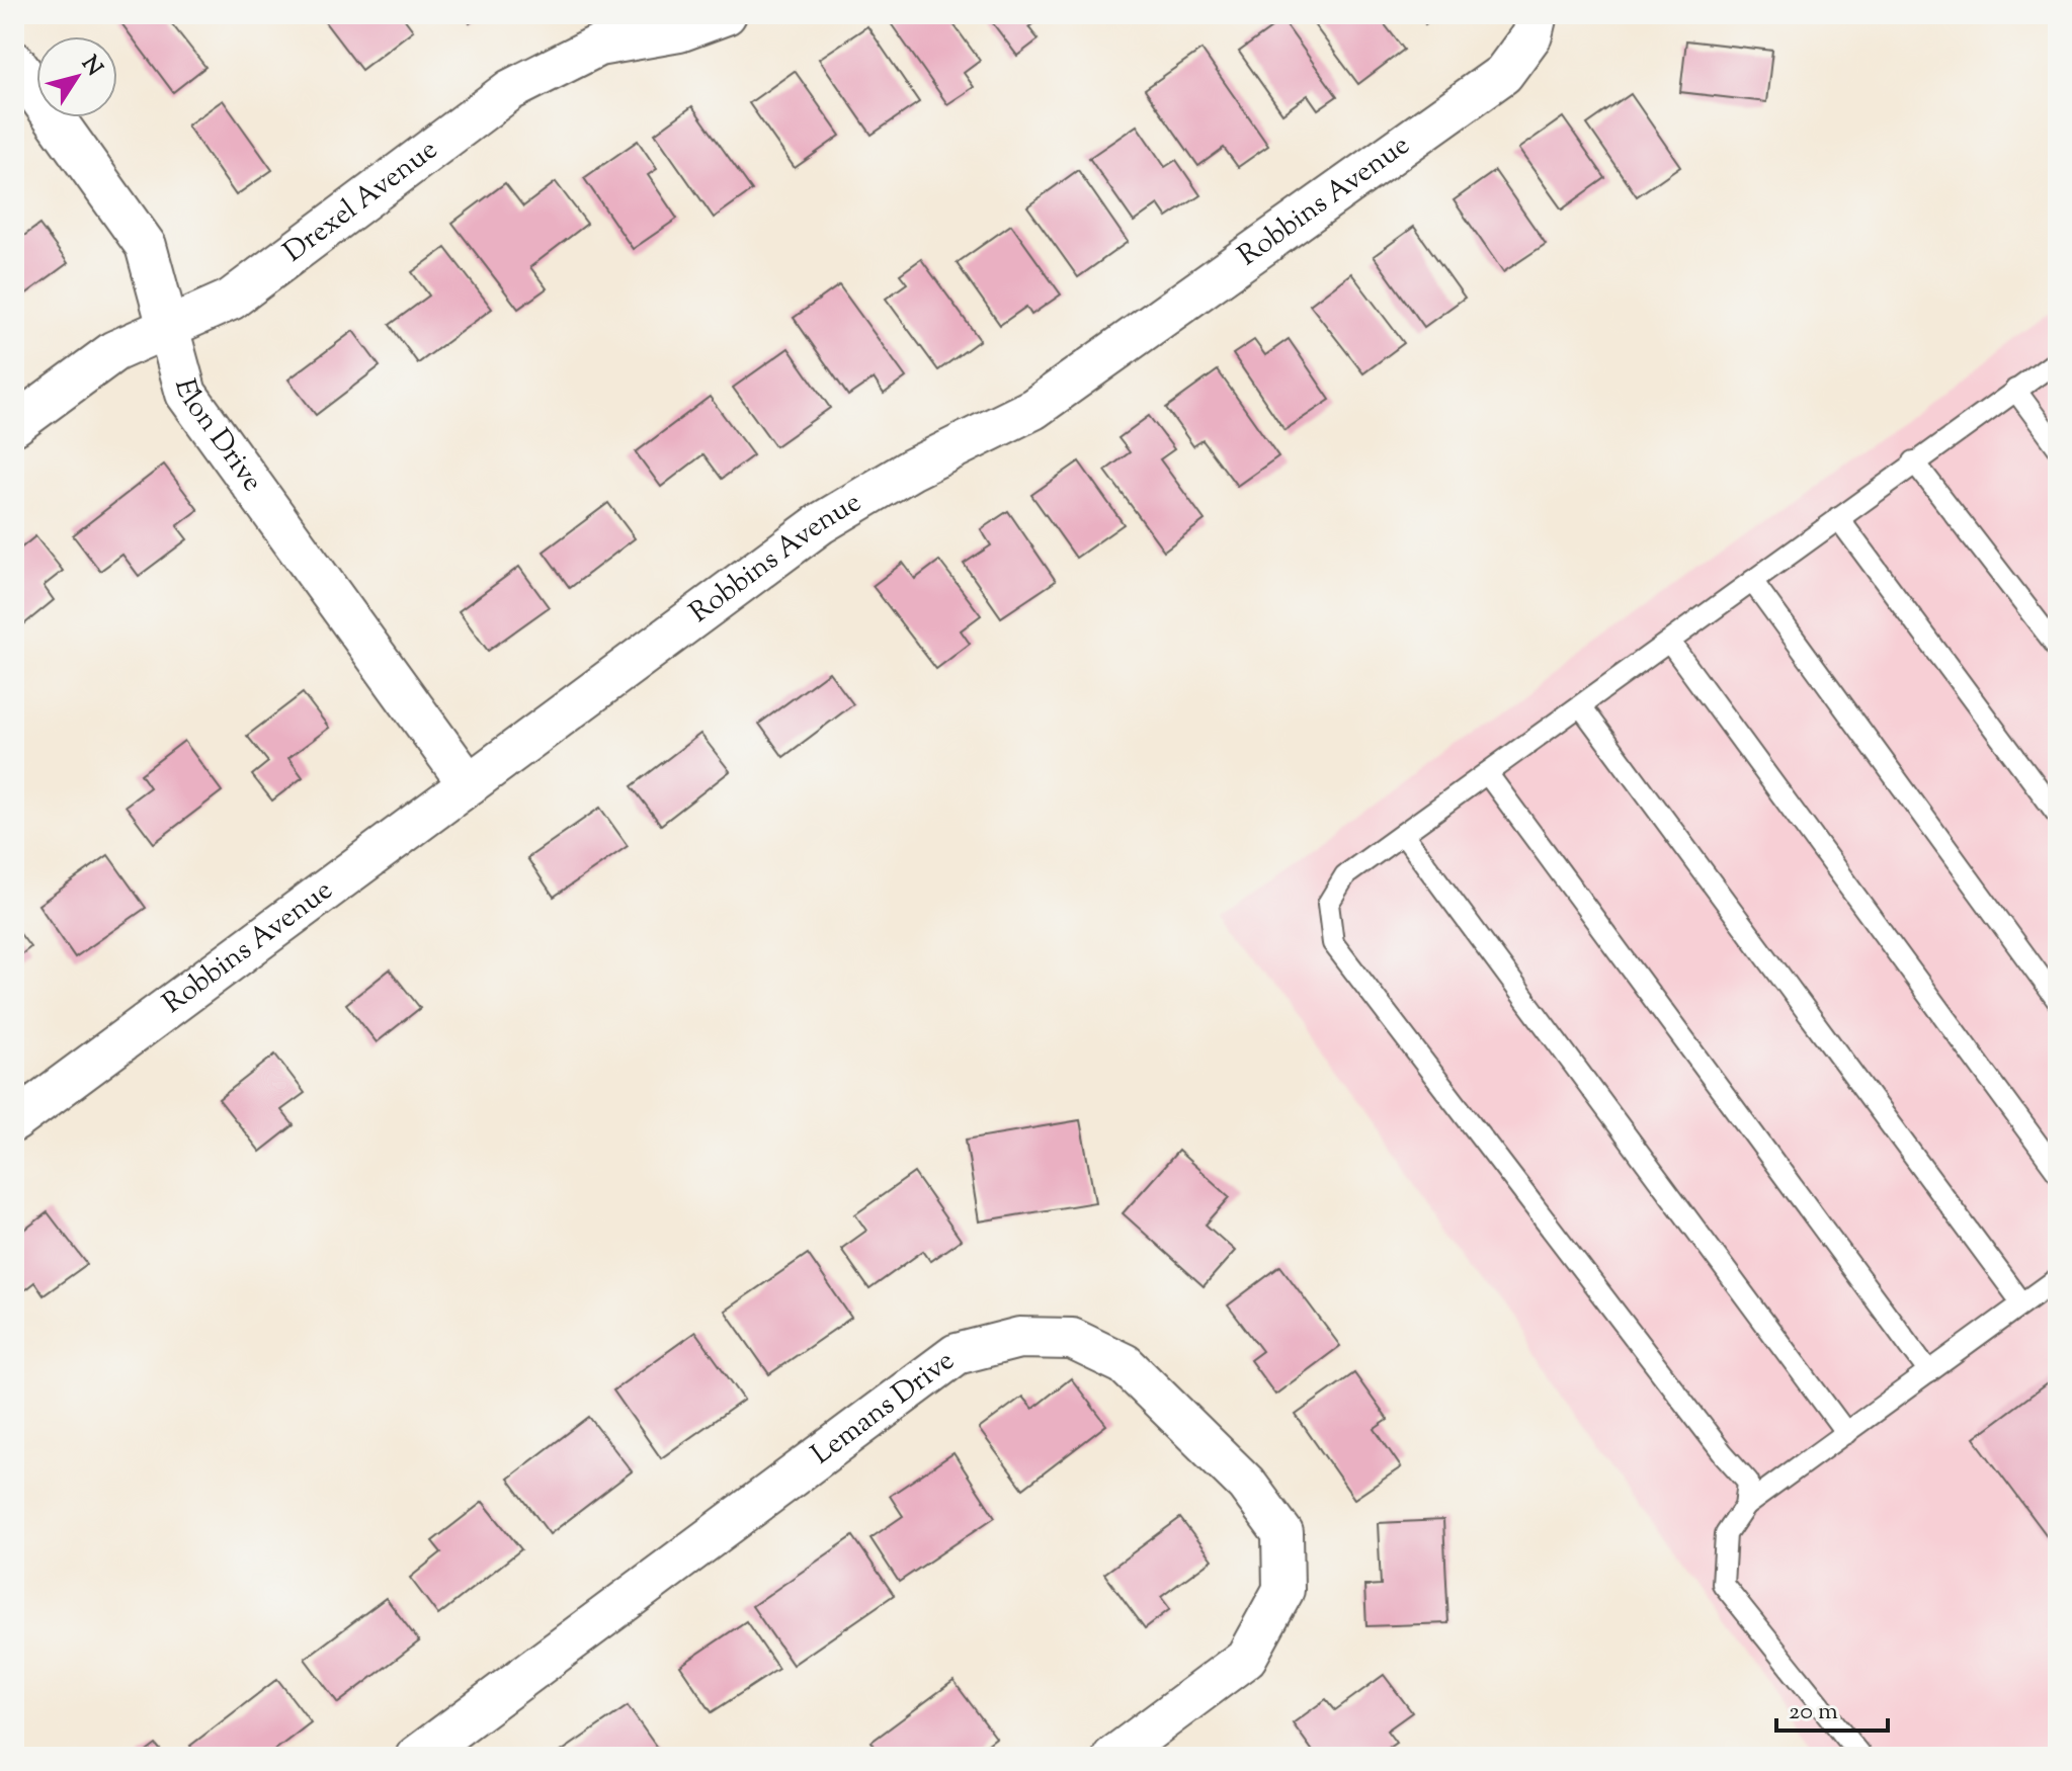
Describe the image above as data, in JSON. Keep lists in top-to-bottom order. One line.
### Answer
{"streets":{"street":["Drexel Avenue","Robbins Avenue","Elon Drive","Lemans Drive"]},"crossings":[["Drexel Avenue","Elon Drive"],["Robbins Avenue","Elon Drive"]],"scale_bar":"20 m","north":"top right"}
